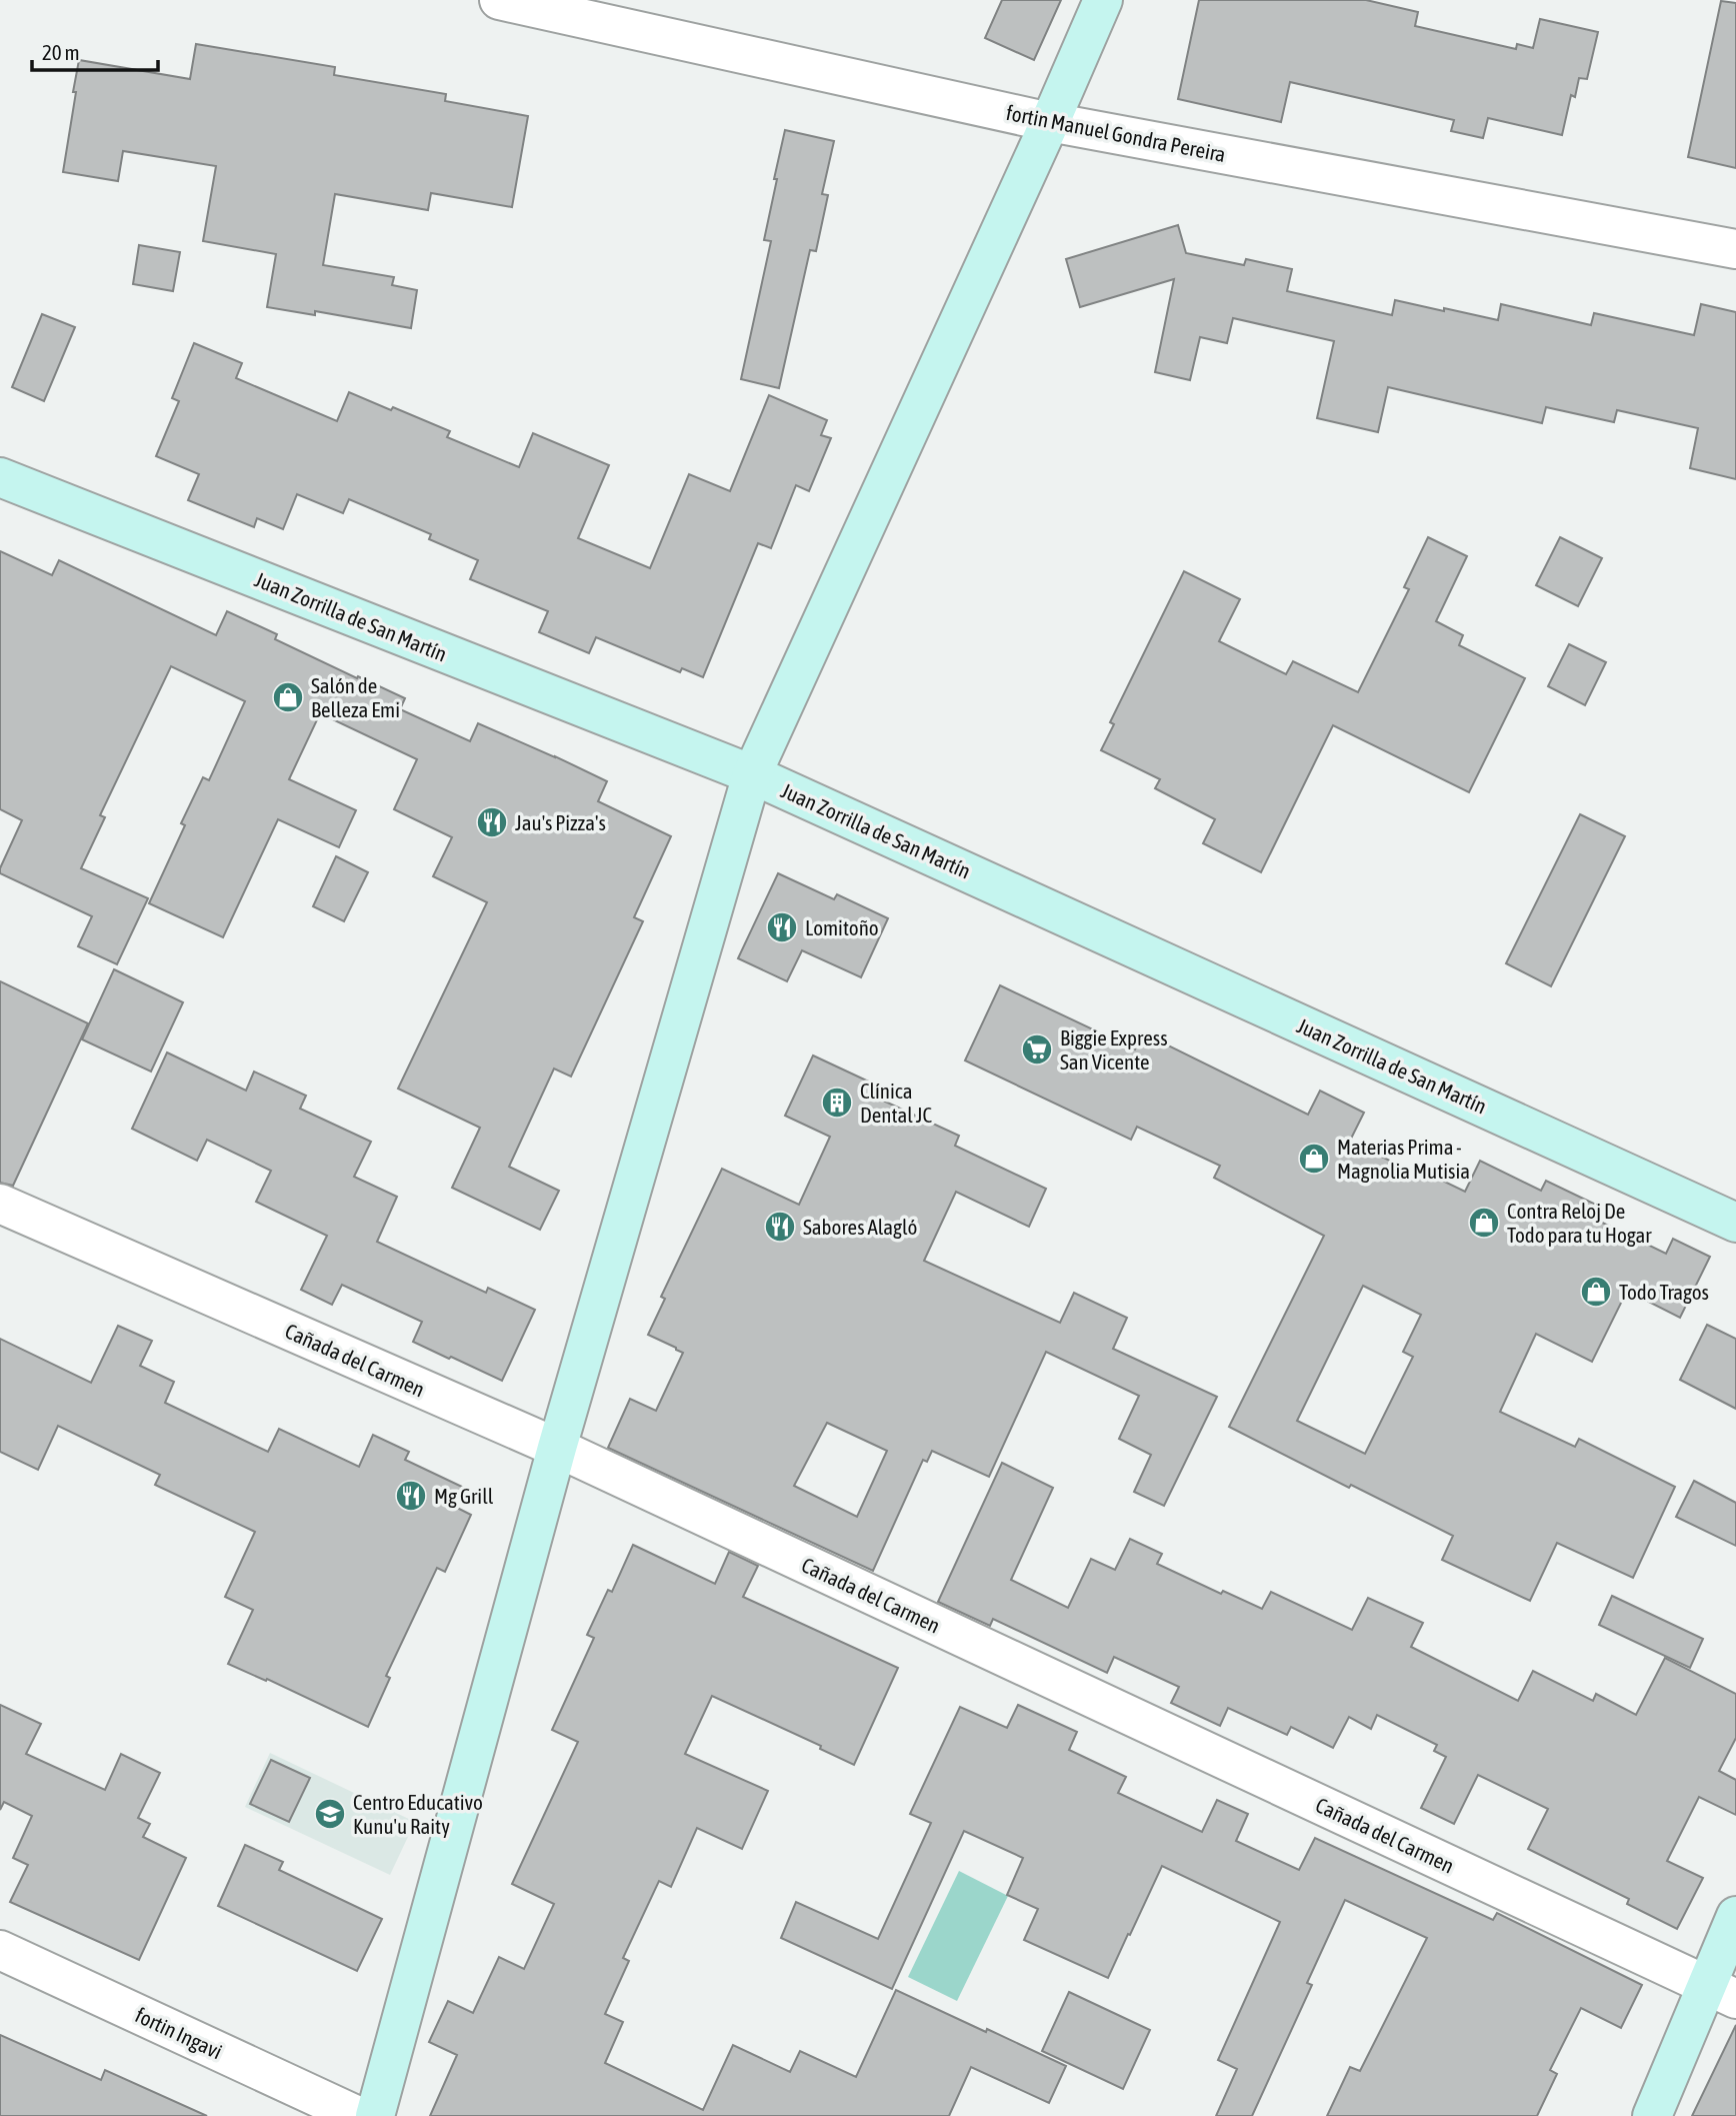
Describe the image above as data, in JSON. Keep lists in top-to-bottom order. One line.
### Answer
{"streets":{"street":["fortin Manuel Gondra Pereira","Juan Zorrilla de San Martín","Cañada del Carmen","fortin Ingavi"]},"places":{"shop":["Salón de Belleza Emi","Materias Prima - Magnolia Mutisia","Contra Reloj De Todo para tu Hogar","Todo Tragos"],"restaurant":["Jau's Pizza's","Lomitoño","Sabores Alagló","Mg Grill"],"supermarket":["Biggie Express San Vicente"],"building":["Clínica Dental JC"],"school or university":["Centro Educativo Kunu'u Raity"]},"scale_bar":"20 m"}
